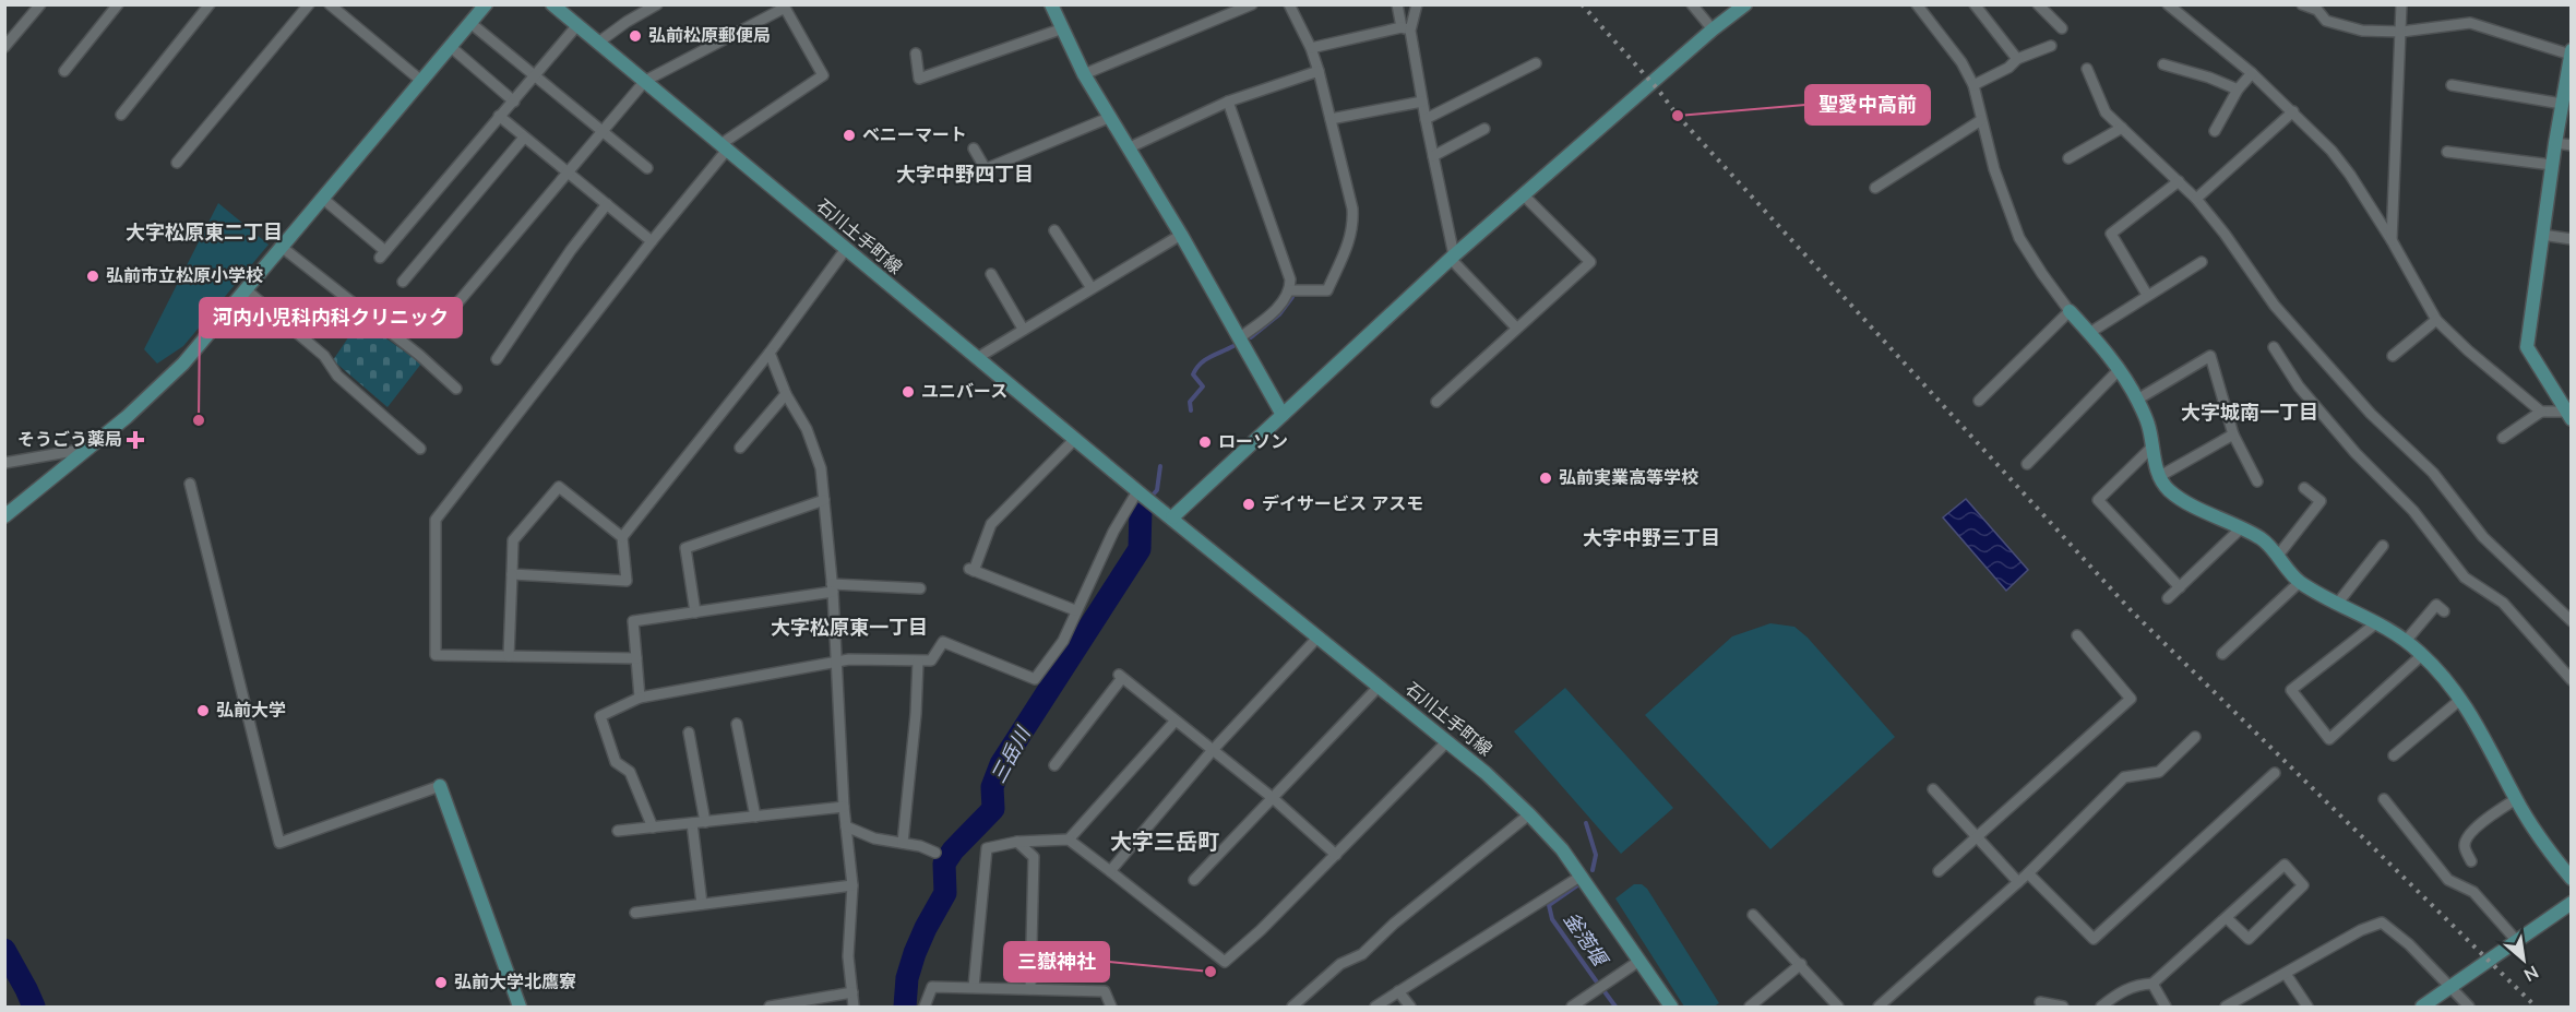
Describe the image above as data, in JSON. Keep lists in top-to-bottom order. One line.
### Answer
{"streets":{"street":["石川土手町線"]},"districts":["大字中野四丁目","大字松原東二丁目","大字城南一丁目","大字中野三丁目","大字松原東一丁目","大字三岳町"],"water":["三岳川","釜萢堰"],"places":{"other":["弘前松原郵便局","聖愛中高前","ベニーマート","弘前市立松原小学校","ユニバース","河内小児科内科クリニック","ローソン","弘前実業高等学校","デイサービス アスモ","弘前大学","三嶽神社","弘前大学北鷹寮"],"health":["そうごう薬局"]},"north":"bottom right"}
